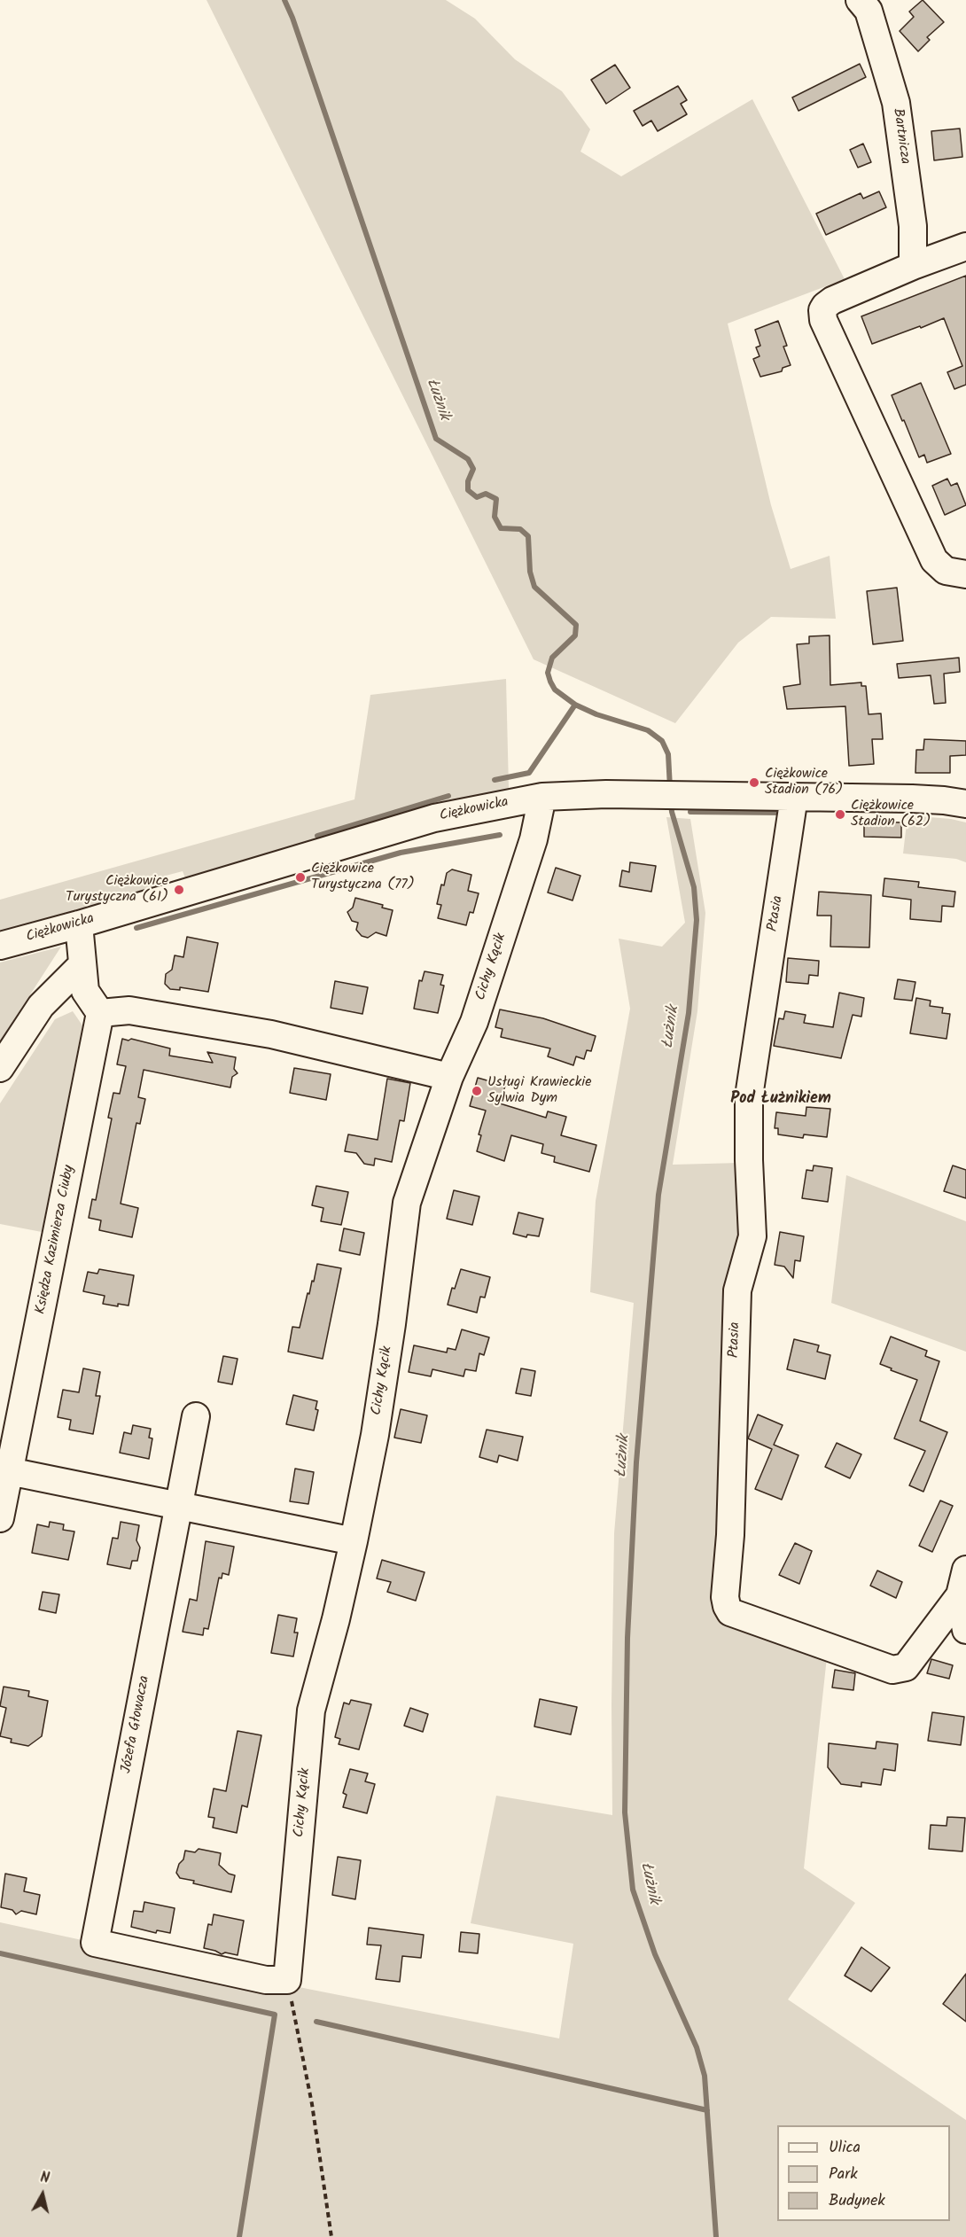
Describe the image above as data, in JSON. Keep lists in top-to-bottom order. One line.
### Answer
{"streets":{"street":["Bartnicza","Ciężkowicka","Ptasia","Cichy Kącik","Księdza Kazimierza Ciuby","Józefa Głowacza"]},"crossings":[["Ciężkowicka","Ptasia"],["Ciężkowicka","Cichy Kącik"],["Cichy Kącik","Józefa Głowacza"]],"districts":["Pod Łużnikiem"],"water":["Łużnik"],"places":["Ciężkowice Stadion (76)","Ciężkowice Stadion (62)","Ciężkowice Turystyczna (77)","Ciężkowice Turystyczna (61)","Usługi Krawieckie Sylwia Dym"],"legend":["Ulica","Park","Budynek"],"north":"top"}
